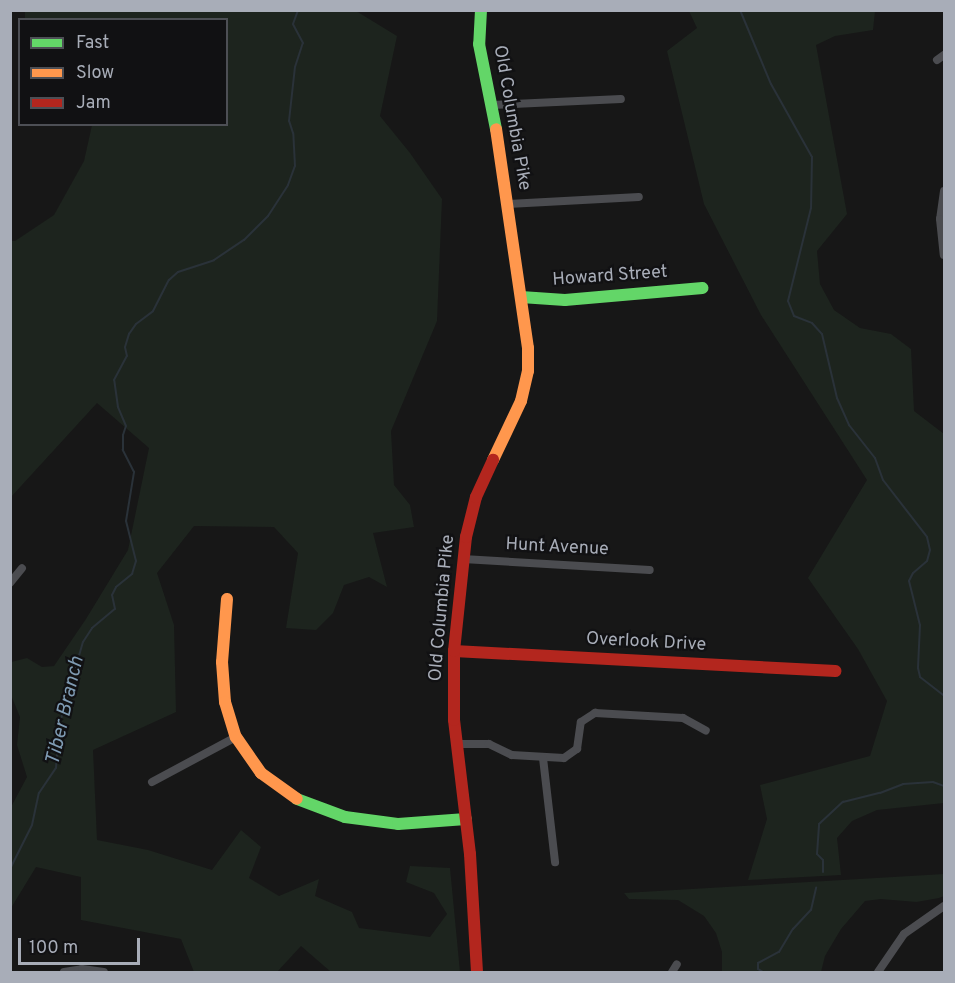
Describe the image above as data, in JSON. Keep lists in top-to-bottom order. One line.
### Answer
{"streets":{"street":["Old Columbia Pike","Howard Street","Hunt Avenue","Overlook Drive"]},"crossings":[["Old Columbia Pike","Howard Street"],["Old Columbia Pike","Hunt Avenue"],["Old Columbia Pike","Overlook Drive"]],"water":["Tiber Branch"],"legend":["Fast","Slow","Jam"],"scale_bar":"100 m"}
